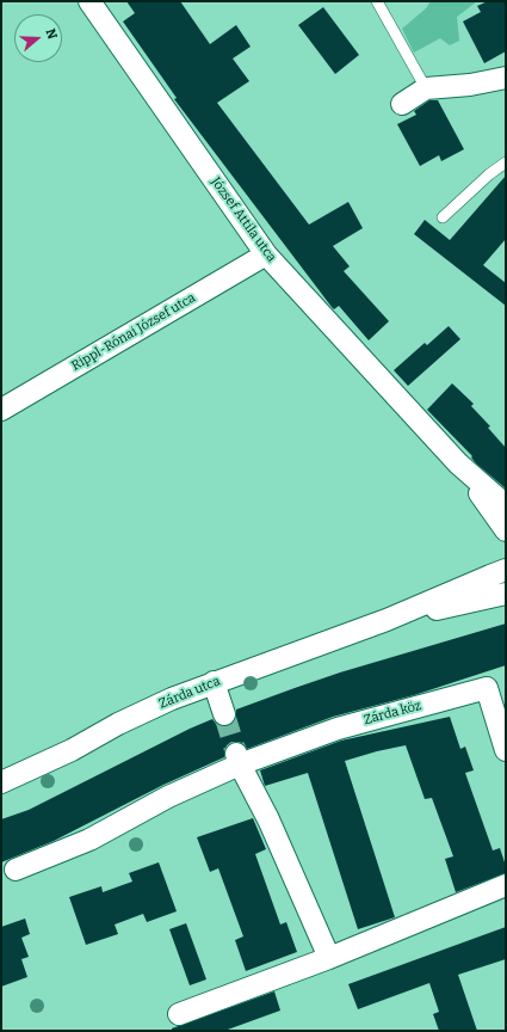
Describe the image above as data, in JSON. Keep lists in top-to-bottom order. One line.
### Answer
{"streets":{"street":["József Attila utca","Rippl-Rónai József utca","Zárda utca","Zárda köz"]},"crossings":[["József Attila utca","Rippl-Rónai József utca"]],"north":"right"}
